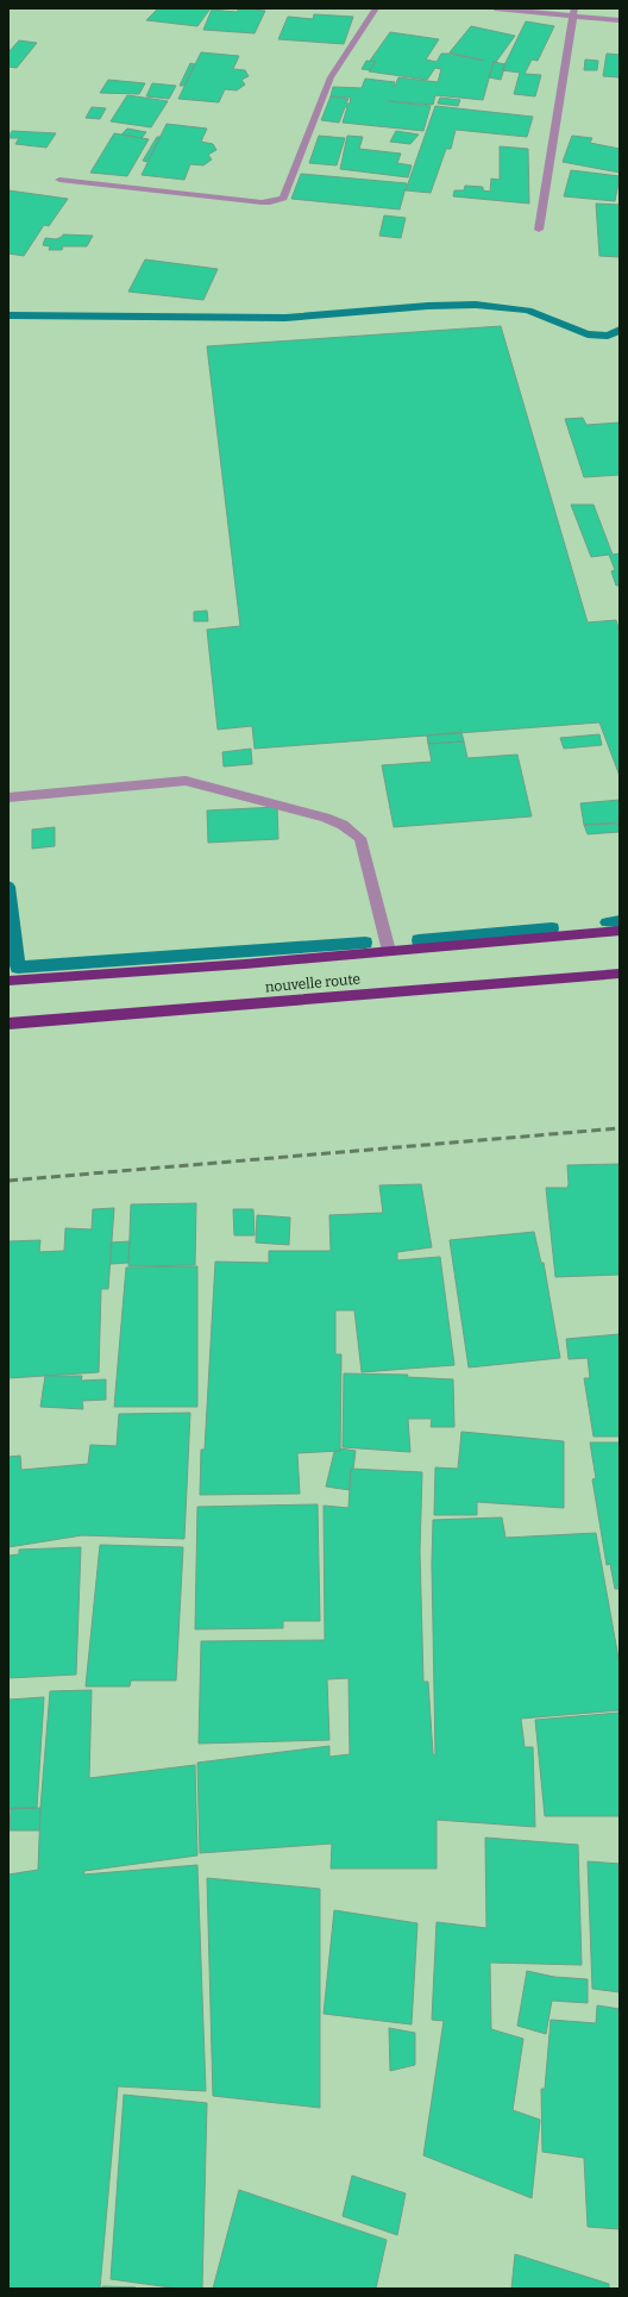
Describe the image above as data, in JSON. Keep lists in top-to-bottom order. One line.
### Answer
{"streets":{"highway":["nouvelle route"]}}
